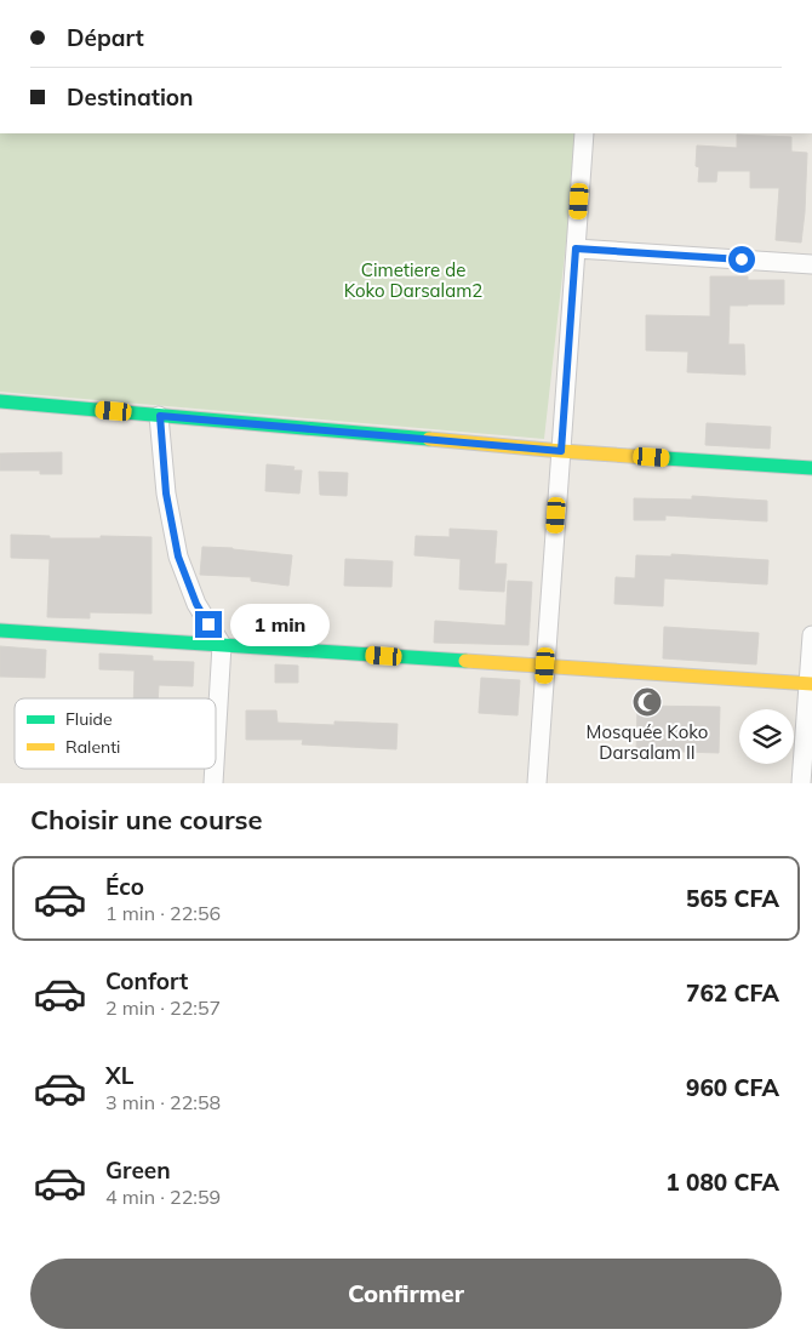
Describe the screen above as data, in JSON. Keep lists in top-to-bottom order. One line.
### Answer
{"parks":["Cimetiere de Koko Darsalam2"],"places":{"mosque":["Mosquée Koko Darsalam II"]},"legend":["Fluide","Ralenti"],"page":{"banner":["Départ","Destination"],"bubble":"1 min","heading":"Choisir une course","list":[{"name":"Éco","note":"1 min · 22:56","value":"565 CFA"},{"name":"Confort","note":"2 min · 22:57","value":"762 CFA"},{"name":"XL","note":"3 min · 22:58","value":"960 CFA"},{"name":"Green","note":"4 min · 22:59","value":"1 080 CFA"}],"buttons":"Confirmer"}}
